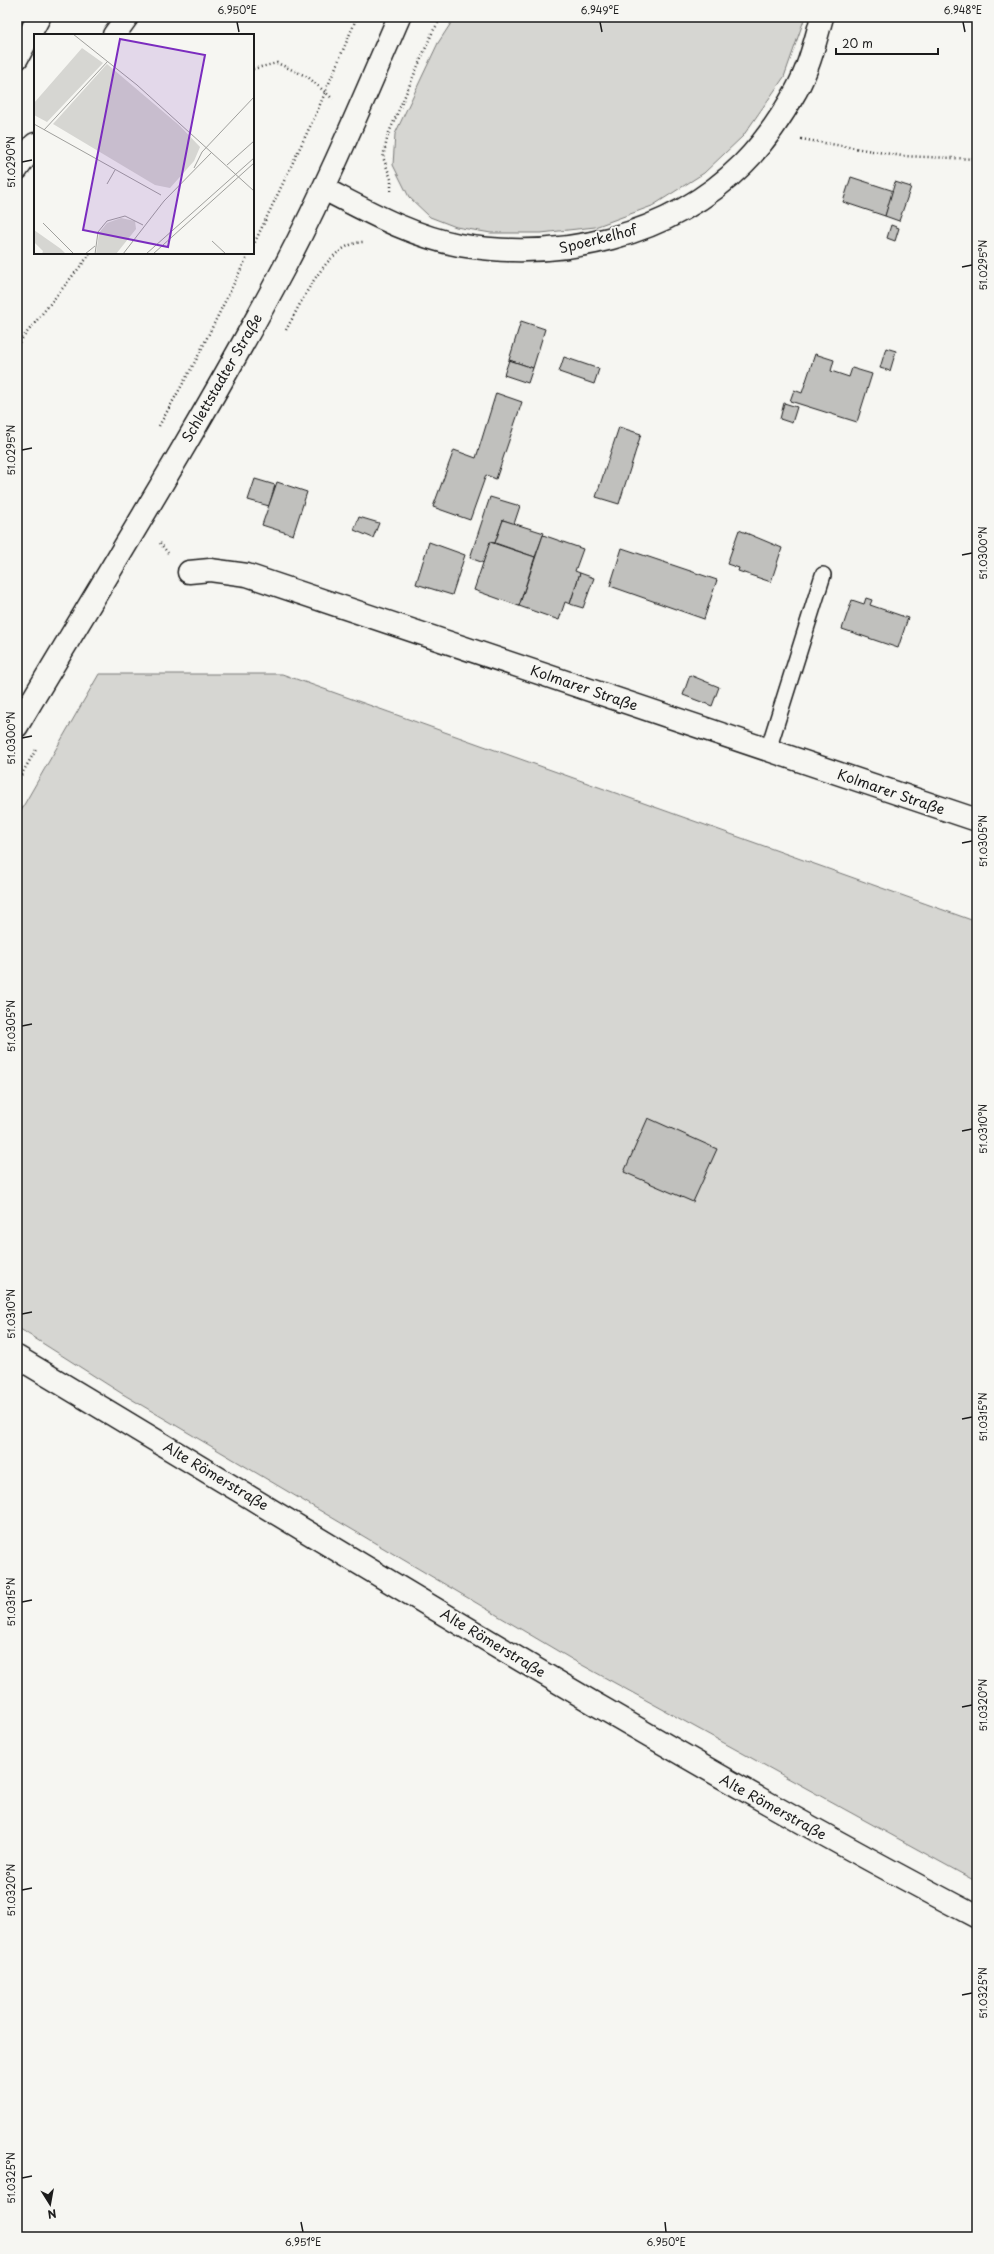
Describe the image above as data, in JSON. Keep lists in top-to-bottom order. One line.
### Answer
{"streets":{"main road":["Spoerkelhof","Schlettstadter Straße","Kolmarer Straße","Alte Römerstraße"]},"crossings":[["Spoerkelhof","Schlettstadter Straße"]],"scale_bar":"20 m","north":"bottom","coordinates":["6.950°E","6.949°E","6.948°E","51.0290°N","51.0295°N","51.0300°N","51.0305°N","51.0310°N","51.0315°N","51.0320°N","51.0325°N","6.951°E"]}
